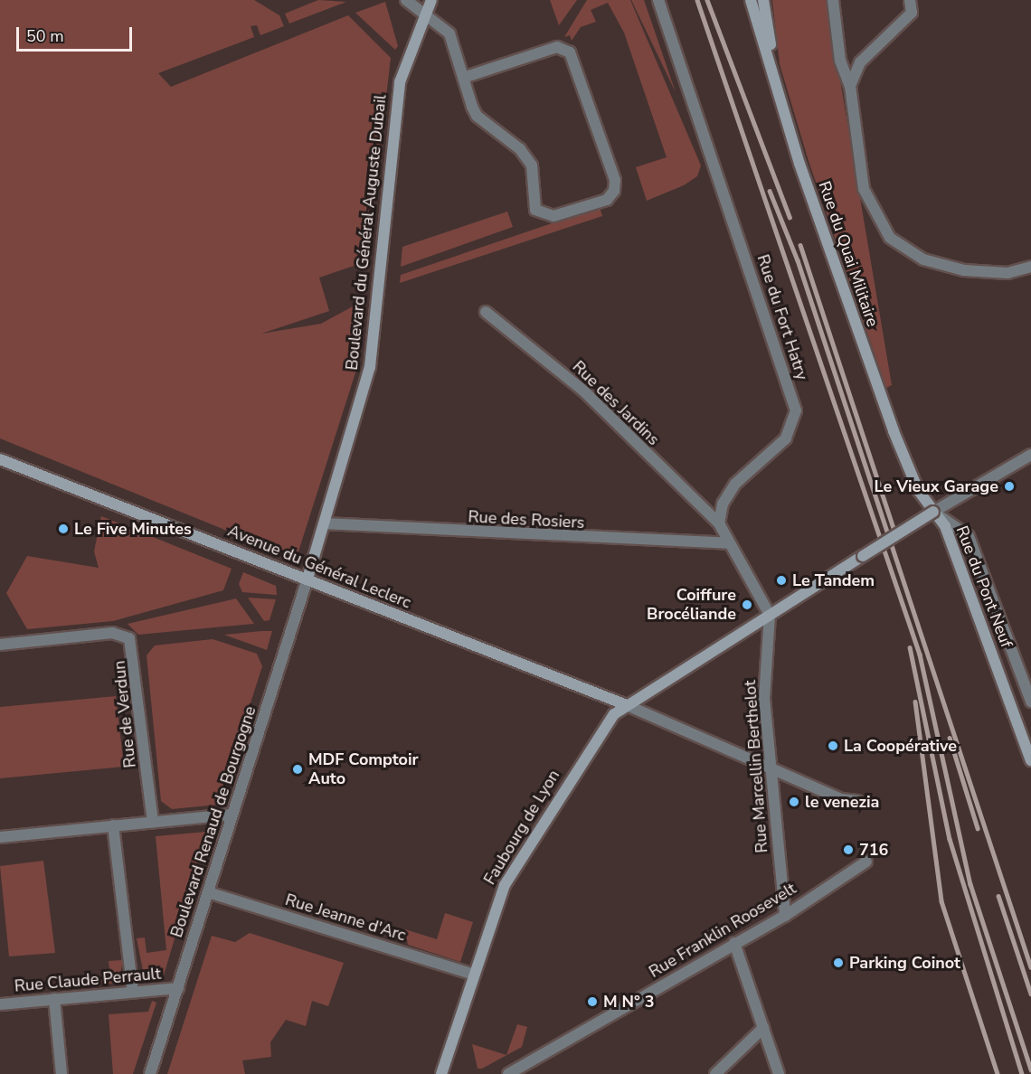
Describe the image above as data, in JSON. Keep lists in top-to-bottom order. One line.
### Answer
{"streets":{"street":["Boulevard du Général Auguste Dubail","Rue du Quai Militaire","Rue du Fort Hatry","Rue des Jardins","Rue des Rosiers","Avenue du Général Leclerc","Rue du Pont Neuf","Rue de Verdun","Rue Marcellin Berthelot","Boulevard Renaud de Bourgogne","Faubourg de Lyon","Rue Jeanne d'Arc","Rue Franklin Roosevelt","Rue Claude Perrault"]},"crossings":[["Boulevard du Général Auguste Dubail","Rue des Rosiers"],["Boulevard du Général Auguste Dubail","Avenue du Général Leclerc"],["Boulevard du Général Auguste Dubail","Boulevard Renaud de Bourgogne"],["Rue du Quai Militaire","Rue du Pont Neuf"],["Rue du Quai Militaire","Faubourg de Lyon"],["Rue du Fort Hatry","Rue des Jardins"],["Avenue du Général Leclerc","Boulevard Renaud de Bourgogne"],["Avenue du Général Leclerc","Faubourg de Lyon"],["Rue du Pont Neuf","Faubourg de Lyon"],["Rue Marcellin Berthelot","Faubourg de Lyon"],["Rue Marcellin Berthelot","Rue Franklin Roosevelt"],["Boulevard Renaud de Bourgogne","Rue Jeanne d'Arc"],["Boulevard Renaud de Bourgogne","Rue Claude Perrault"],["Faubourg de Lyon","Rue Jeanne d'Arc"]],"places":["Le Vieux Garage","Le Five Minutes","Le Tandem","Coiffure Brocéliande","La Coopérative","MDF Comptoir Auto","le venezia","716","Parking Coinot","M N° 3"],"scale_bar":"50 m"}
